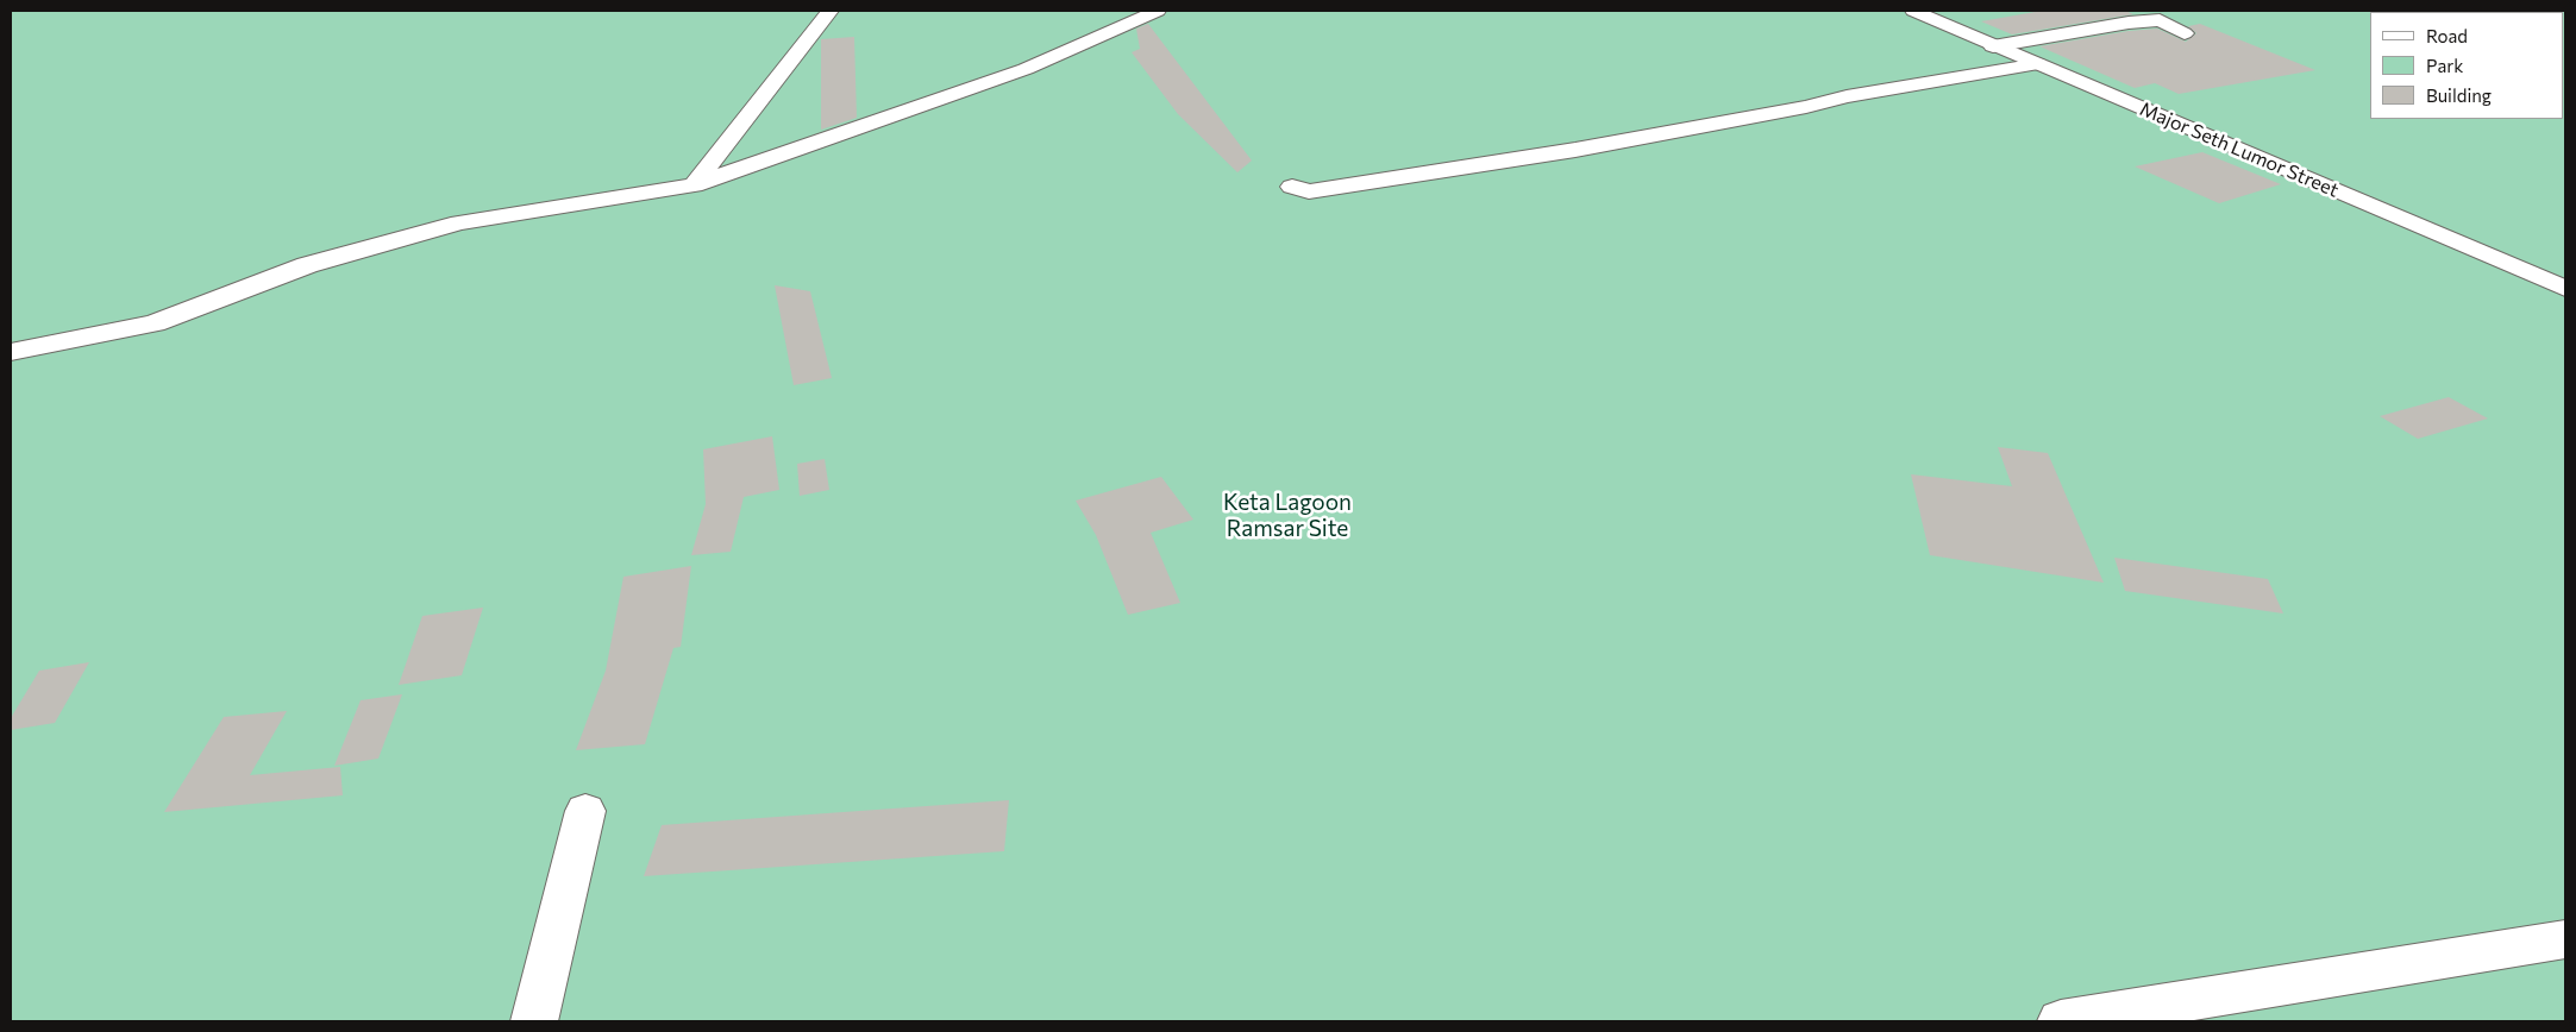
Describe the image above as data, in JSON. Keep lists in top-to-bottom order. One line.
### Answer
{"streets":{"street":["Major Seth Lumor Street"]},"parks":["Keta Lagoon Ramsar Site"],"legend":["Road","Park","Building"]}
